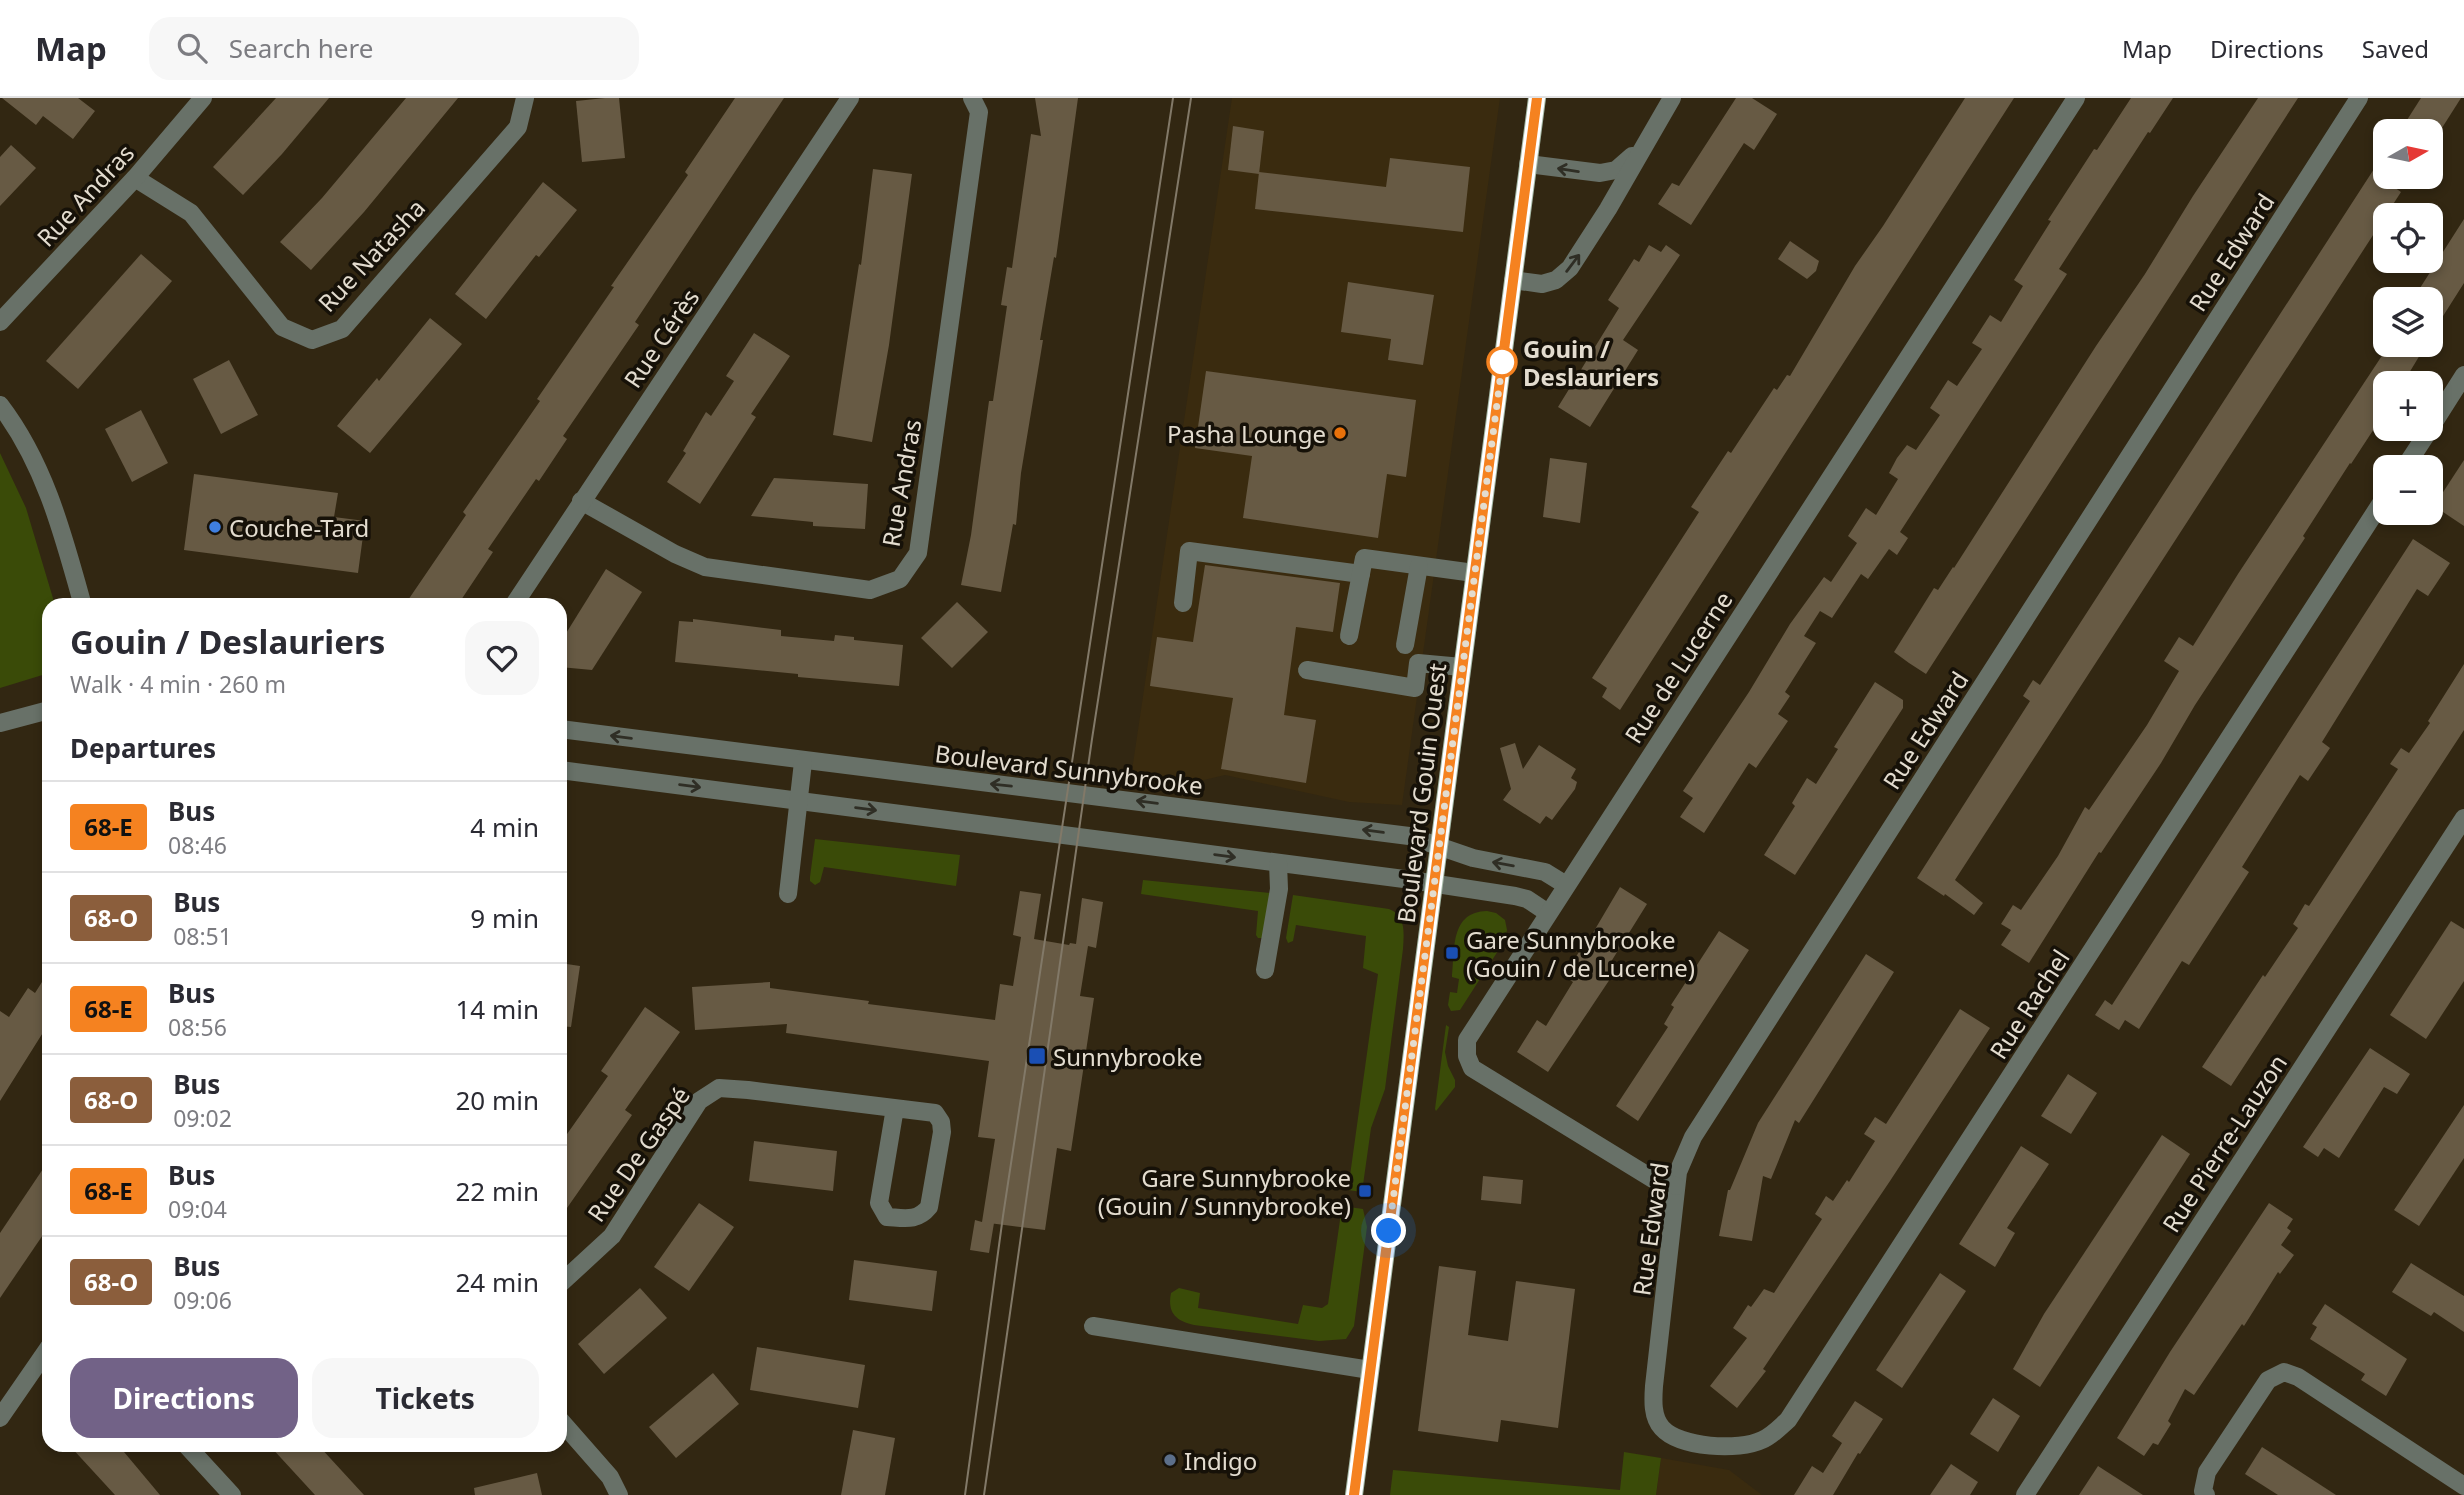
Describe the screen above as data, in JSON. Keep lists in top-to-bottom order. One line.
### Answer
{"streets":{"main road":["Boulevard Gouin Ouest"],"street":["Rue Andras","Rue Edward","Rue Natasha","Rue Cérès","Rue de Lucerne","Boulevard Sunnybrooke","Rue Rachel","Rue Pierre-Lauzon","Rue De Gaspé"]},"crossings":[["Rue Andras","Rue Natasha"],["Rue Andras","Rue Cérès"],["Rue Edward","Rue de Lucerne"],["Rue Edward","Rue Rachel"],["Rue de Lucerne","Boulevard Sunnybrooke"],["Boulevard Sunnybrooke","Boulevard Gouin Ouest"]],"places":{"other":["Gouin / Deslauriers","Pasha Lounge","Couche-Tard","Indigo"],"transit":["Gare Sunnybrooke (Gouin / de Lucerne)","Sunnybrooke","Gare Sunnybrooke (Gouin / Sunnybrooke)"]},"lines":["bus line 68-E"],"north":"right","page":{"header":"Map","search":"Search here","nav":["Map","Directions","Saved"],"map_buttons":["+","−"],"heading":[["Gouin / Deslauriers","Walk · 4 min · 260 m"],"Departures"],"list":[{"mark":"68-E","name":"Bus","note":"08:46","value":"4 min"},{"mark":"68-O","name":"Bus","note":"08:51","value":"9 min"},{"mark":"68-E","name":"Bus","note":"08:56","value":"14 min"},{"mark":"68-O","name":"Bus","note":"09:02","value":"20 min"},{"mark":"68-E","name":"Bus","note":"09:04","value":"22 min"},{"mark":"68-O","name":"Bus","note":"09:06","value":"24 min"}],"buttons":["Directions","Tickets"]}}
